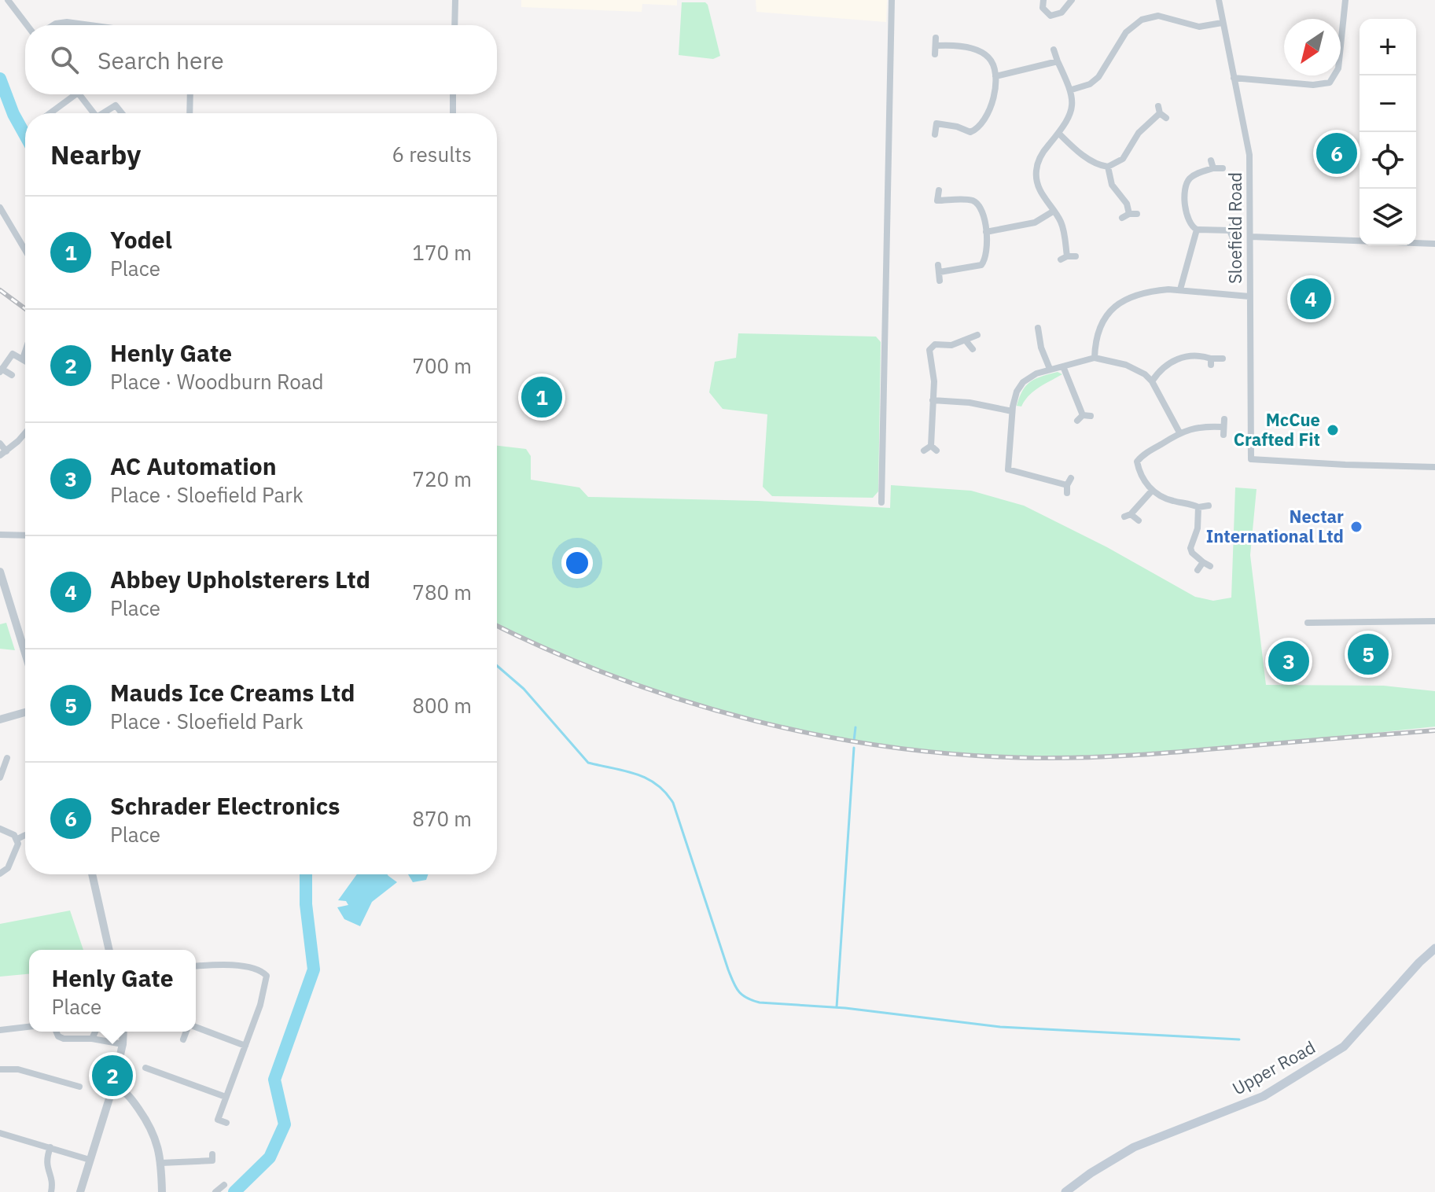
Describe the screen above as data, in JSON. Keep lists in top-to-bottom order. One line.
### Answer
{"streets":{"main road":["Upper Road"],"street":["Sloefield Road"]},"places":["McCue Crafted Fit","Nectar International Ltd"],"north":"bottom left","page":{"map_buttons":["+","−"],"search":"Search here","heading":["Nearby","6 results"],"pins":["6","4","1","5","3","2"],"list":[{"mark":"1","name":"Yodel","note":"Place","value":"170 m"},{"mark":"2","name":"Henly Gate","note":"Place · Woodburn Road","value":"700 m"},{"mark":"3","name":"AC Automation","note":"Place · Sloefield Park","value":"720 m"},{"mark":"4","name":"Abbey Upholsterers Ltd","note":"Place","value":"780 m"},{"mark":"5","name":"Mauds Ice Creams Ltd","note":"Place · Sloefield Park","value":"800 m"},{"mark":"6","name":"Schrader Electronics","note":"Place","value":"870 m"}],"popup":["Henly Gate","Place"]}}
